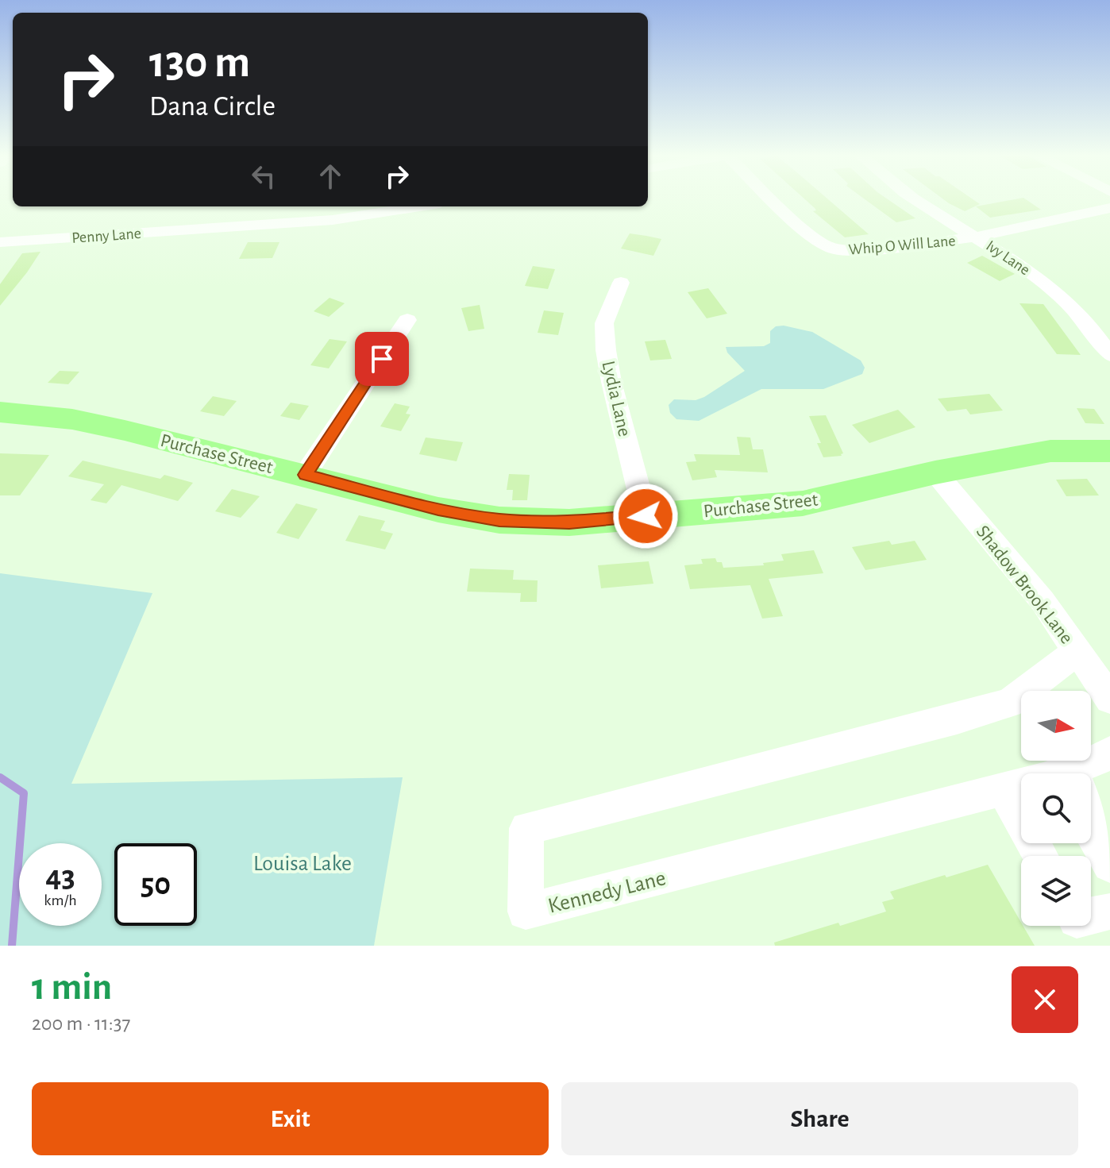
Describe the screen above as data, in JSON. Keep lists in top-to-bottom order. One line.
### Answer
{"streets":{"main road":["Purchase Street"],"street":["Penny Lane","Whip O Will Lane","Ivy Lane","Lydia Lane","Shadow Brook Lane","Kennedy Lane"]},"crossings":[["Whip O Will Lane","Ivy Lane"],["Lydia Lane","Purchase Street"],["Purchase Street","Shadow Brook Lane"],["Shadow Brook Lane","Kennedy Lane"]],"parks":["Louisa Lake"],"north":"right","page":{"turn":["130 m","Dana Circle"],"speed":"43 km/h","limit":"50","heading":["1 min","200 m · 11:37"],"buttons":["Exit","Share"]}}
